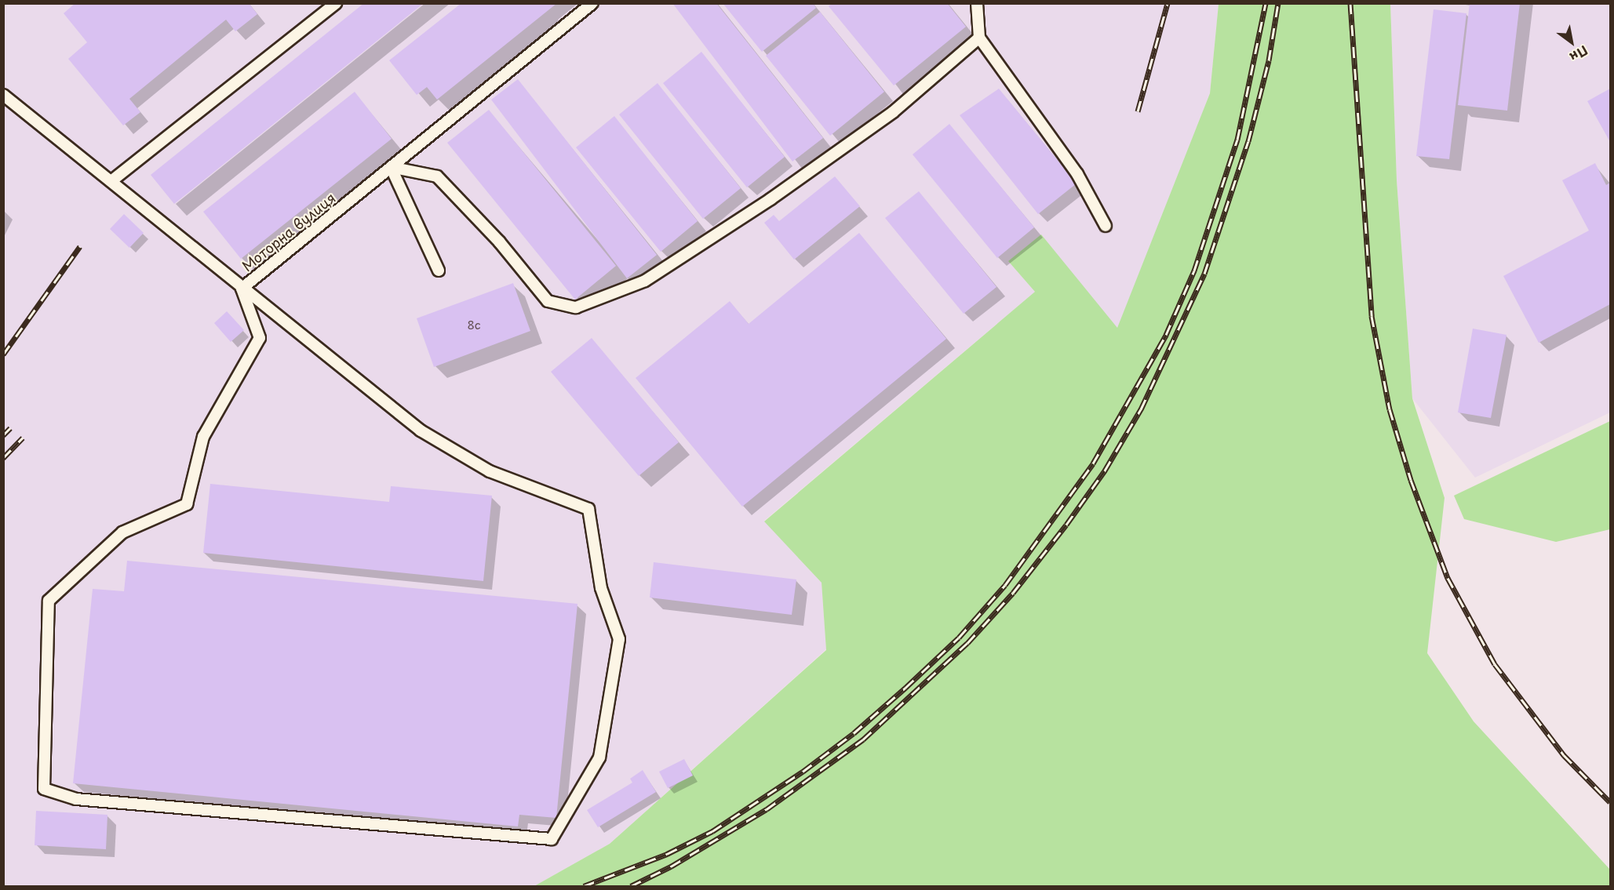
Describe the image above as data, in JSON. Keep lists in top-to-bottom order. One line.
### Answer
{"streets":{"lane":["Моторна вулиця"]},"house_numbers":["8с"],"north":"bottom right"}
